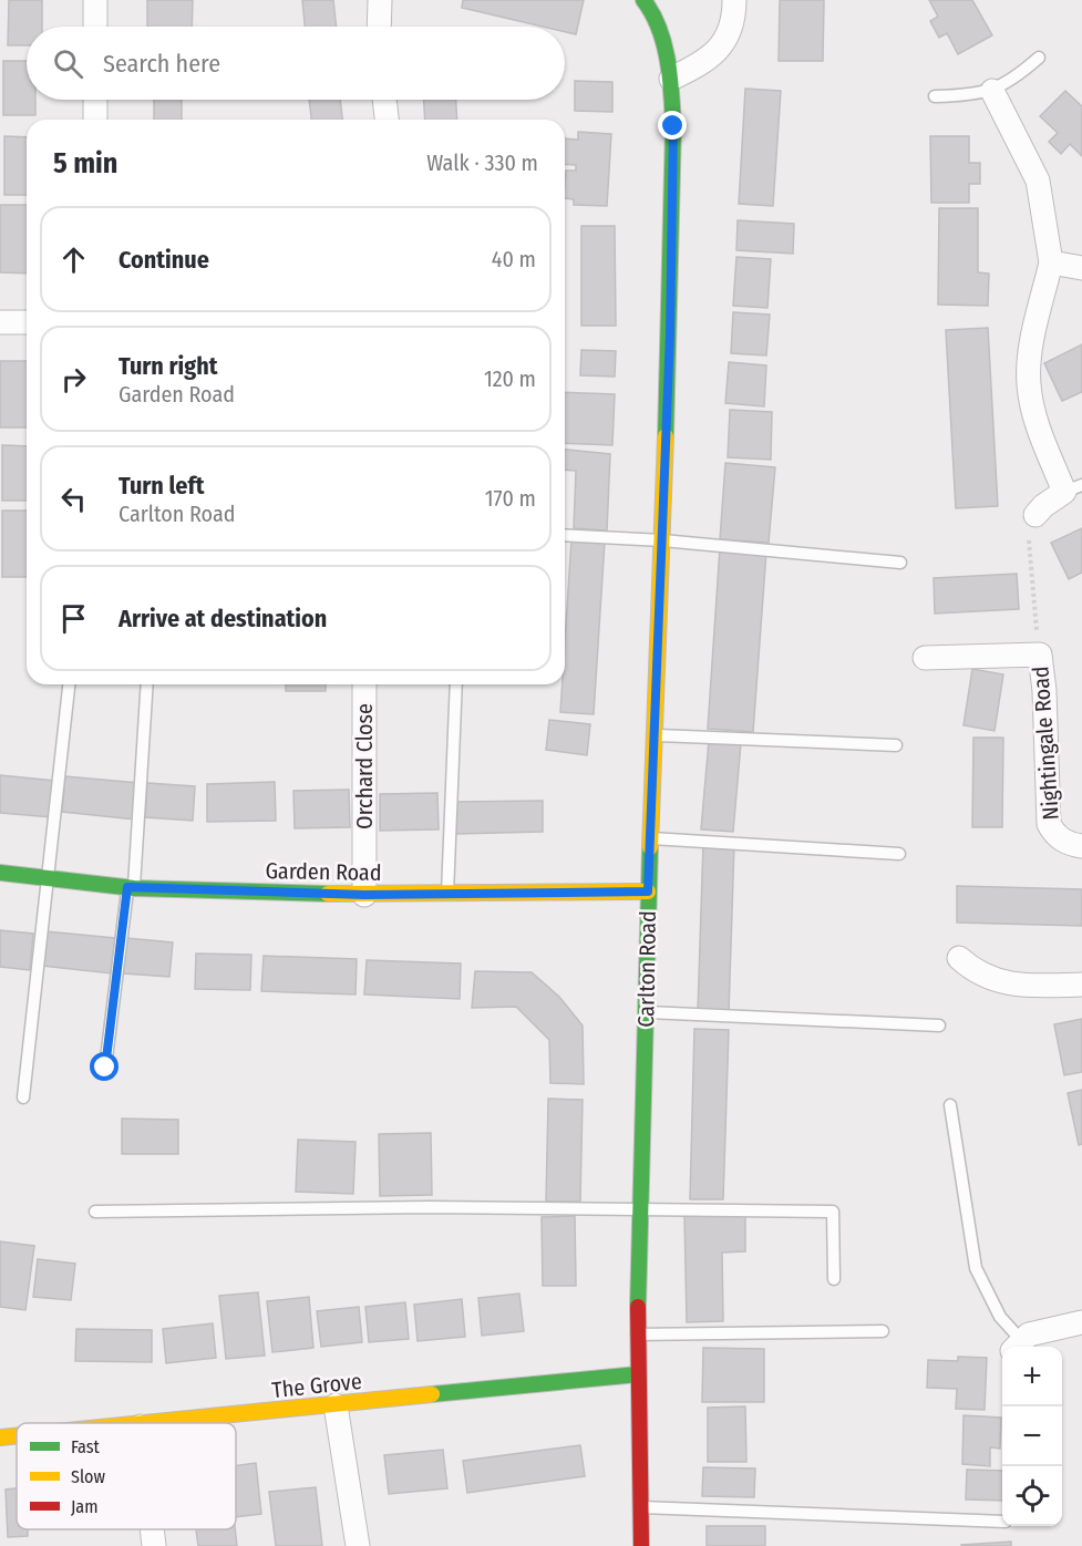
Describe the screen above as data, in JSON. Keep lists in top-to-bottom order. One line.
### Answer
{"streets":{"street":["Nightingale Road","Orchard Close","Garden Road","Carlton Road","The Grove"]},"crossings":[["Orchard Close","Garden Road"],["Garden Road","Carlton Road"],["Carlton Road","The Grove"]],"legend":["Fast","Slow","Jam"],"page":{"search":"Search here","heading":["5 min","Walk · 330 m"],"list":[["Continue","40 m"],["Turn right","Garden Road","120 m"],["Turn left","Carlton Road","170 m"],"Arrive at destination"],"map_buttons":["+","−"]}}
